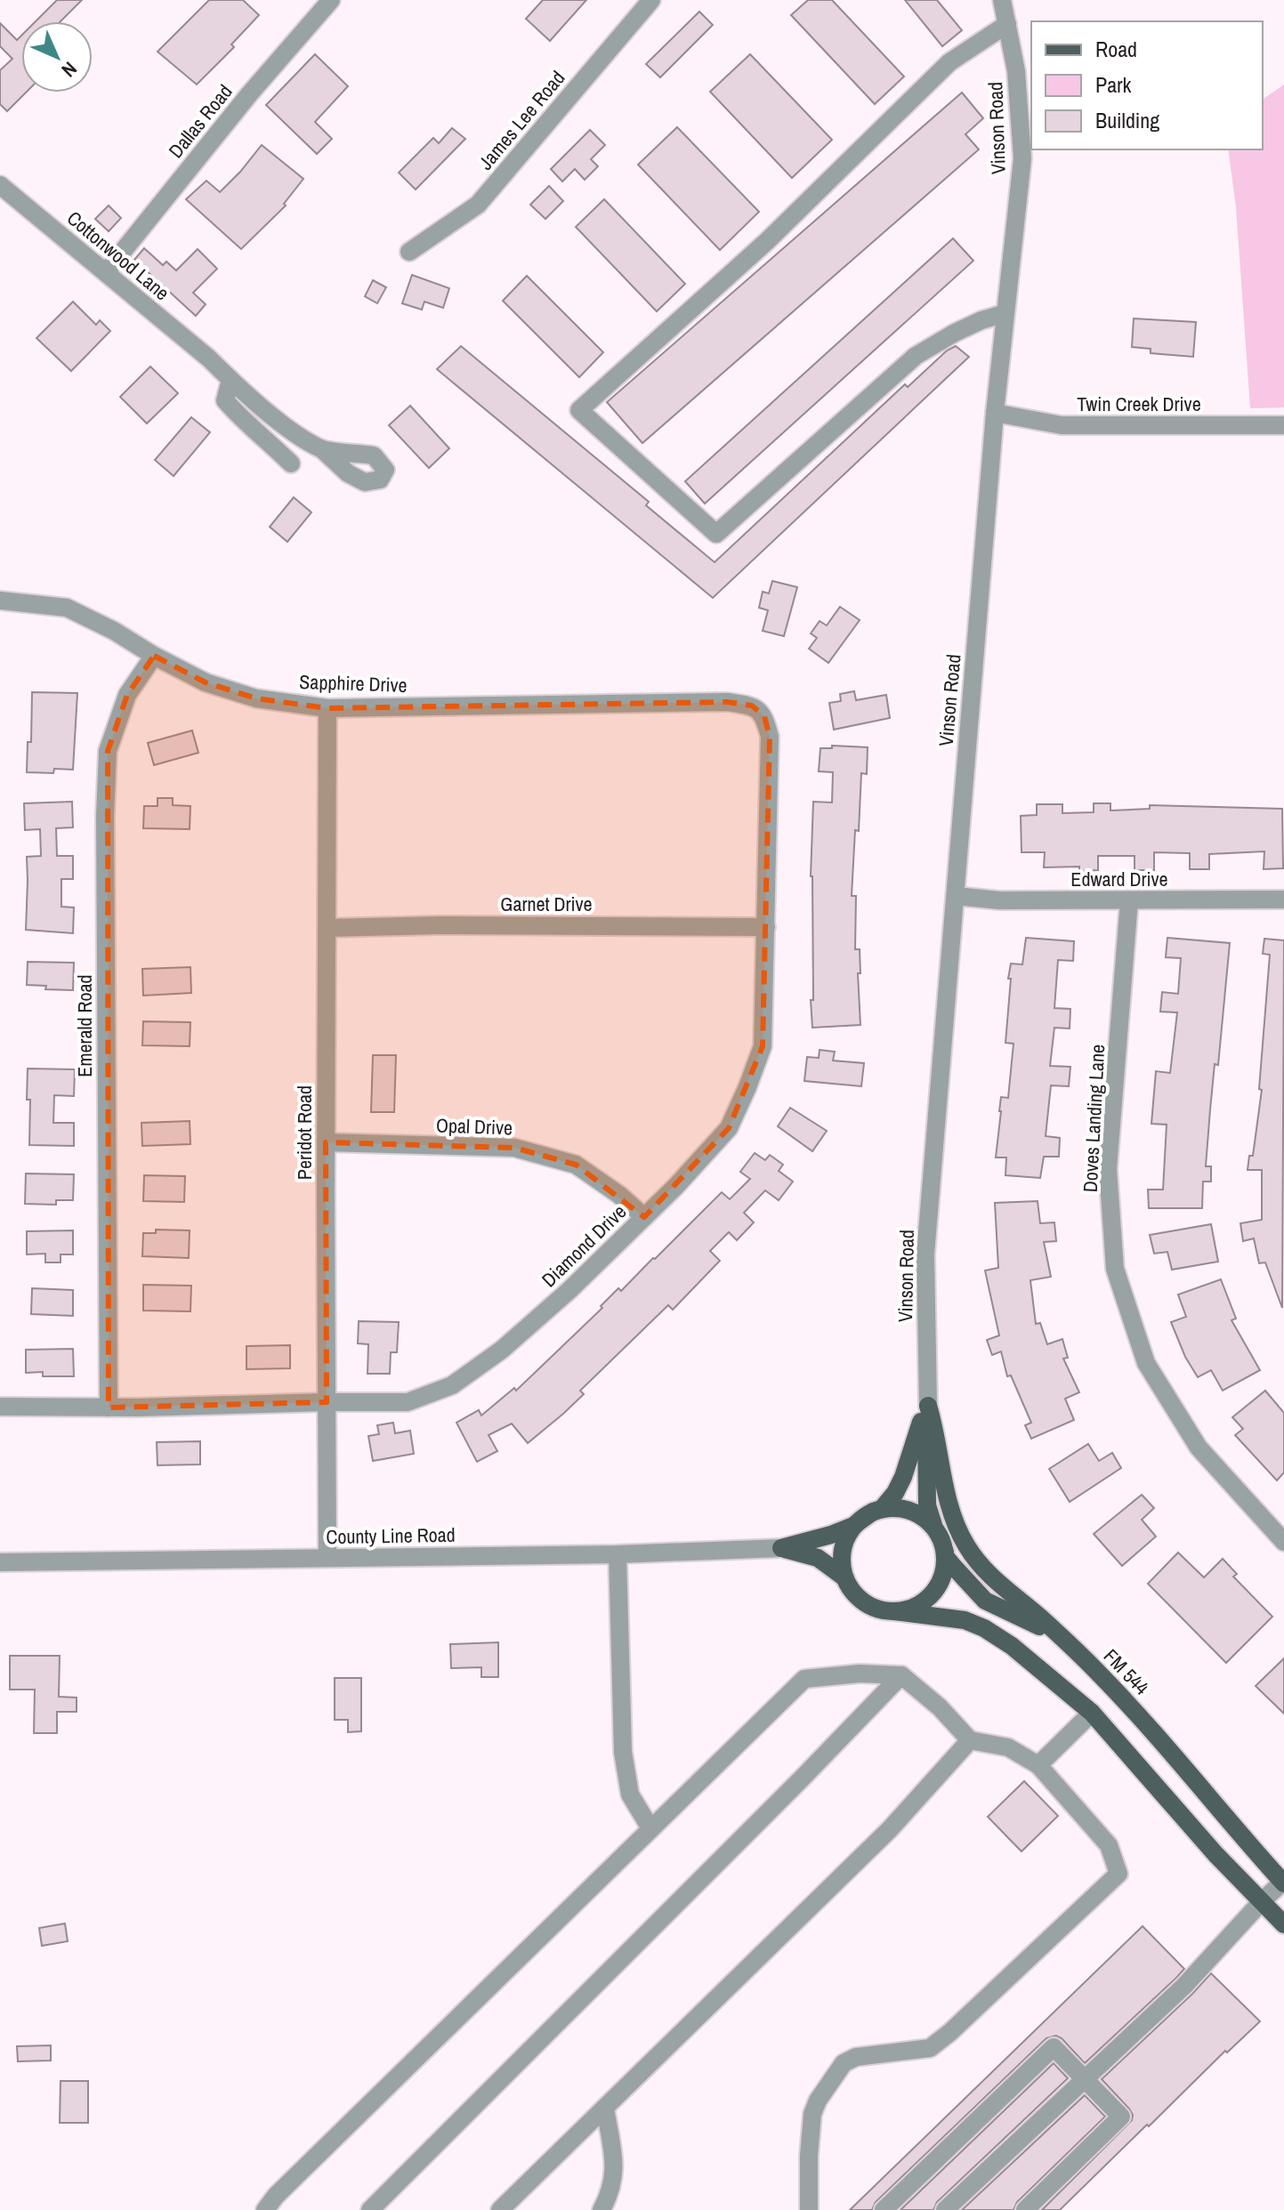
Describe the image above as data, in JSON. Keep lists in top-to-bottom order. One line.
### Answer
{"streets":{"main road":["FM 544"],"street":["James Lee Road","Dallas Road","Vinson Road","Cottonwood Lane","Twin Creek Drive","Sapphire Drive","Edward Drive","Garnet Drive","Emerald Road","Doves Landing Lane","Opal Drive","Peridot Road","Diamond Drive","County Line Road"]},"crossings":[["Dallas Road","Cottonwood Lane"],["Vinson Road","Twin Creek Drive"],["Vinson Road","Edward Drive"],["Vinson Road","FM 544"],["Sapphire Drive","Emerald Road"],["Sapphire Drive","Peridot Road"],["Sapphire Drive","Diamond Drive"],["Edward Drive","Doves Landing Lane"],["Garnet Drive","Peridot Road"],["Garnet Drive","Diamond Drive"],["Emerald Road","Diamond Drive"],["Opal Drive","Peridot Road"],["Opal Drive","Diamond Drive"],["Peridot Road","Diamond Drive"],["Peridot Road","County Line Road"]],"legend":["Road","Park","Building"],"north":"bottom right"}
